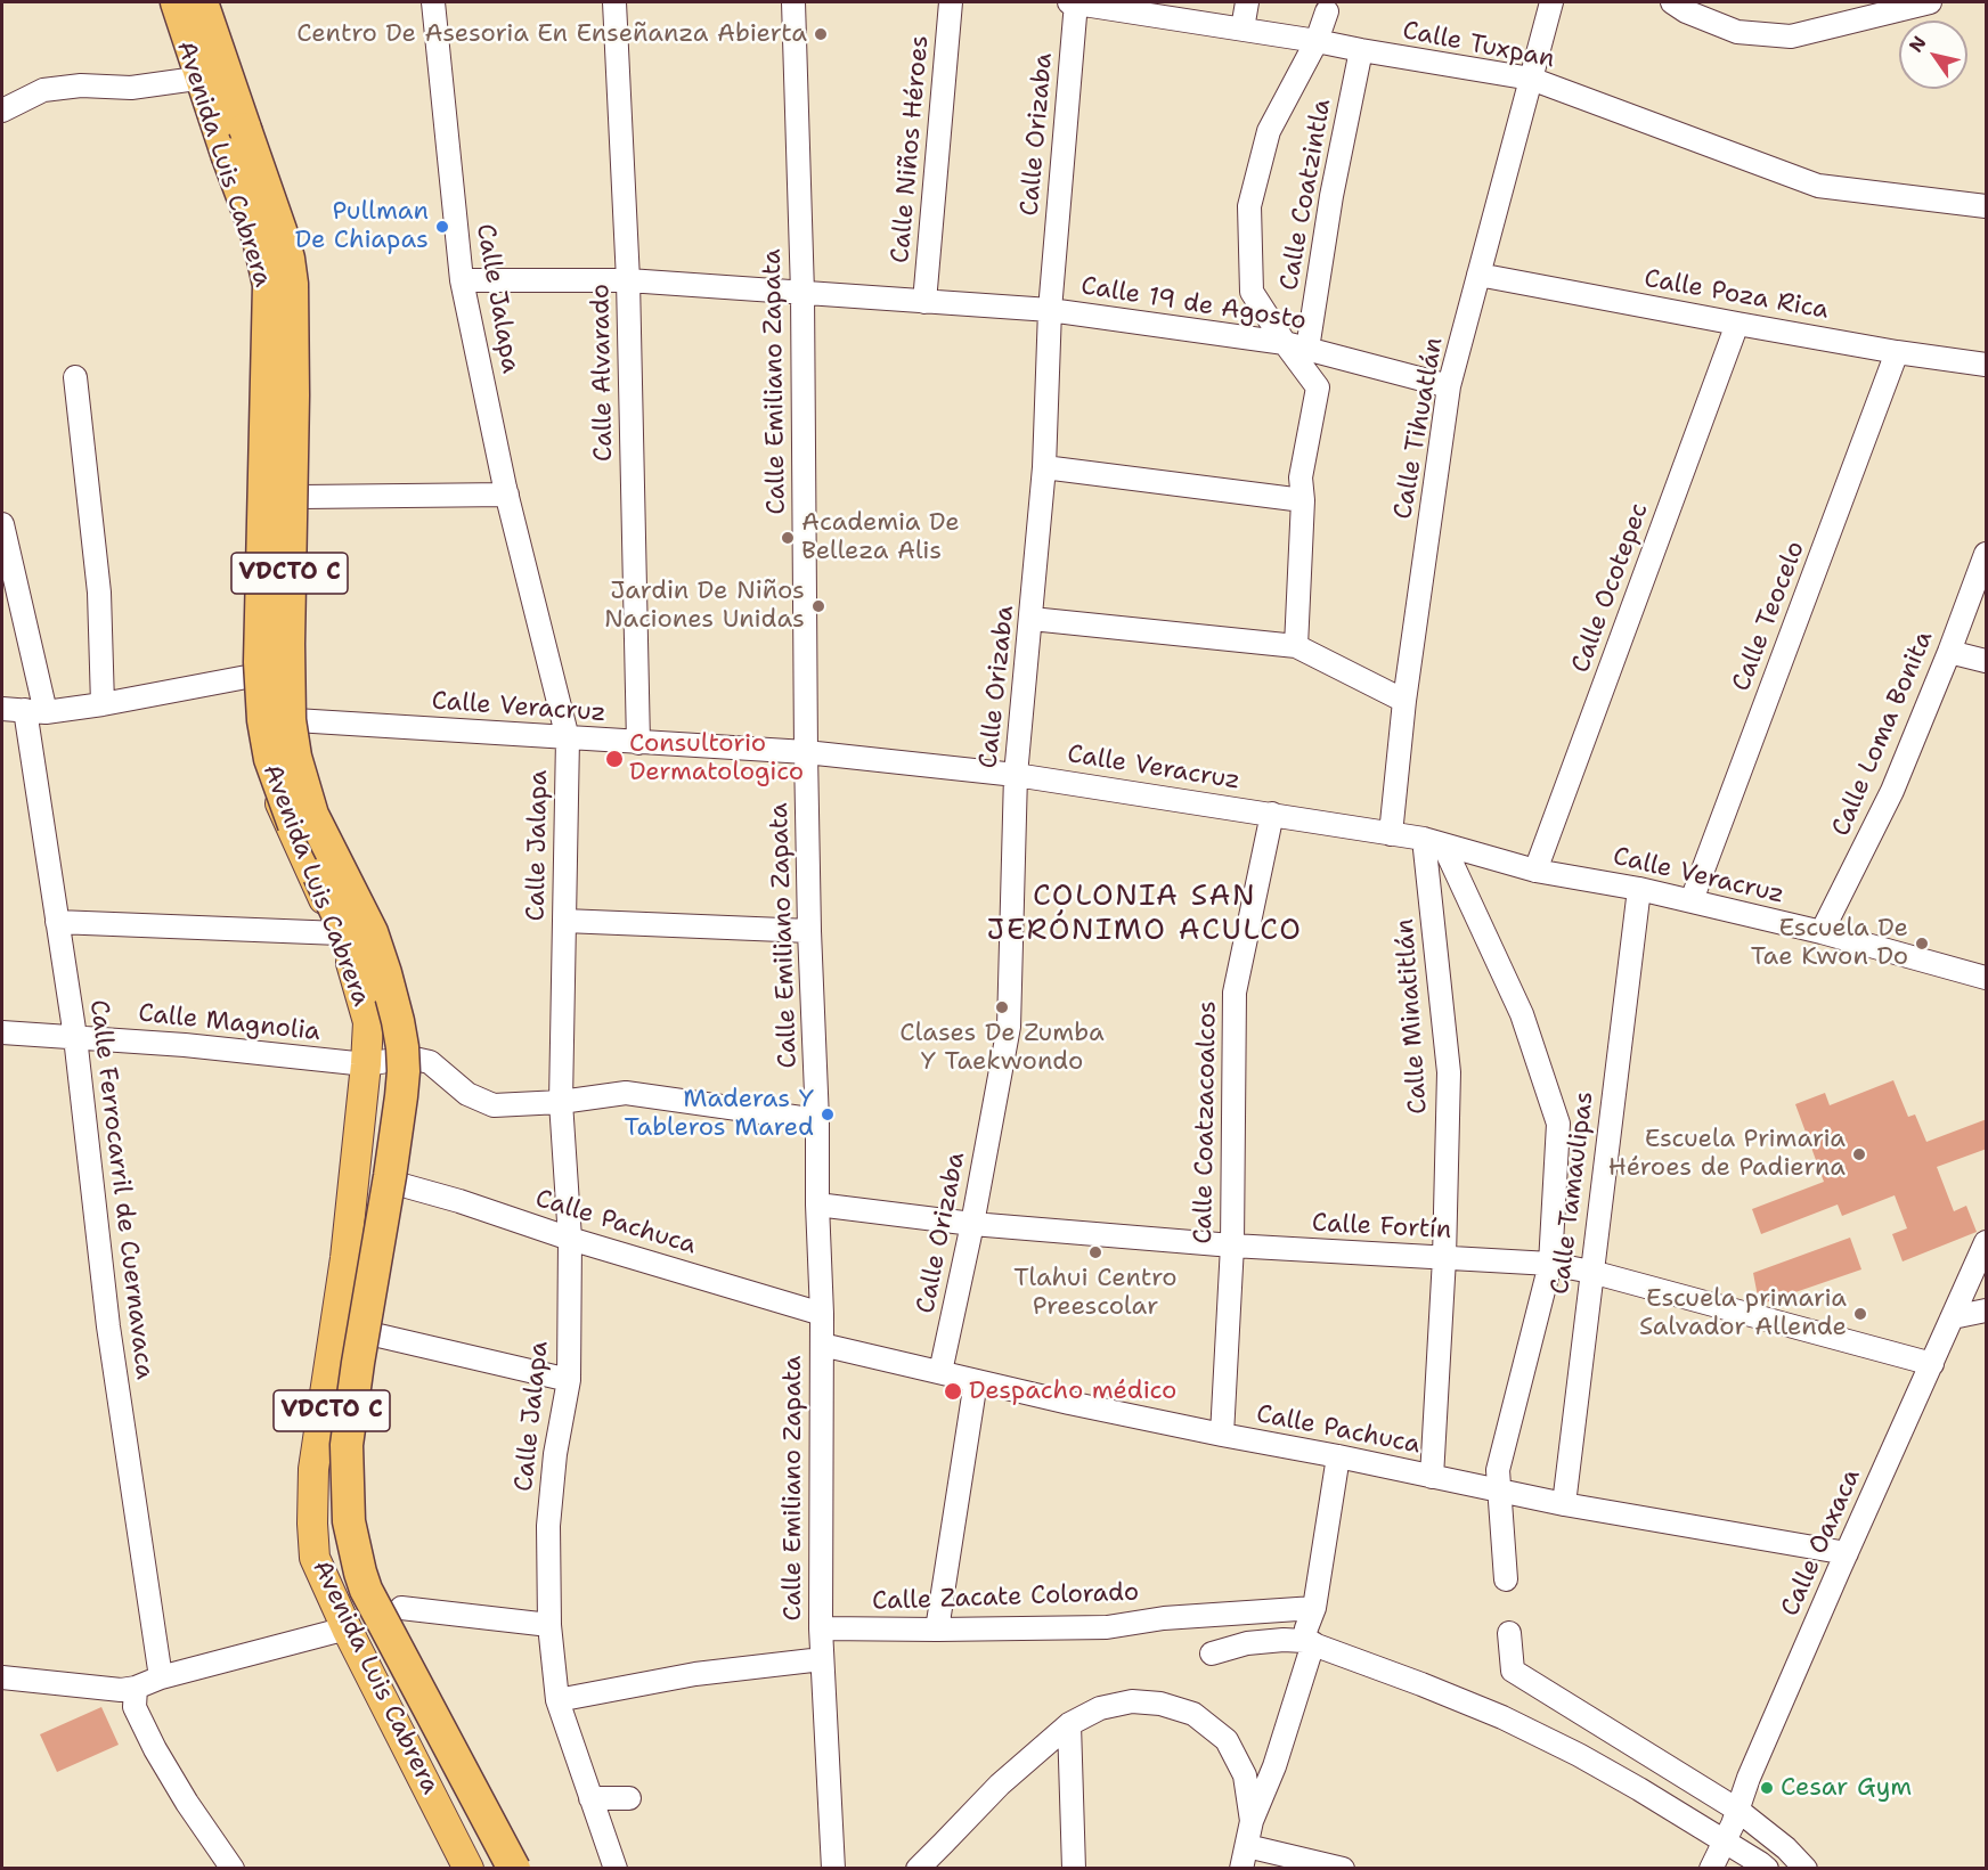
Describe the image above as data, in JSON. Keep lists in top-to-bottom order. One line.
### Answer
{"streets":{"highway":["VDCTO C"],"main road":["Avenida Luis Cabrera"],"street":["Calle Tuxpan","Calle Orizaba","Calle Niños Héroes","Calle Coatzintla","Calle Poza Rica","Calle Jalapa","Calle 19 de Agosto","Calle Alvarado","Calle Emiliano Zapata","Calle Tihuatlán","Calle Ocotepec","Calle Teocelo","Calle Veracruz","Calle Loma Bonita","Calle Minatitlán","Calle Magnolia","Calle Coatzacoalcos","Calle Ferrocarril de Cuernavaca","Calle Tamaulipas","Calle Pachuca","Calle Fortín","Calle Oaxaca","Calle Zacate Colorado"]},"crossings":[["Calle Tuxpan","Calle Orizaba"],["Calle Tuxpan","Calle Coatzintla"],["Calle Tuxpan","Calle Tihuatlán"],["Calle Orizaba","Calle 19 de Agosto"],["Calle Orizaba","Calle Veracruz"],["Calle Orizaba","Calle Pachuca"],["Calle Orizaba","Calle Fortín"],["Calle Niños Héroes","Calle 19 de Agosto"],["Avenida Luis Cabrera","Calle Veracruz"],["Avenida Luis Cabrera","Calle Magnolia"],["Avenida Luis Cabrera","Calle Pachuca"],["Calle Coatzintla","Calle 19 de Agosto"],["Calle Poza Rica","Calle Tihuatlán"],["Calle Poza Rica","Calle Ocotepec"],["Calle Poza Rica","Calle Teocelo"],["Calle Jalapa","Calle Veracruz"],["Calle Jalapa","Calle Pachuca"],["Calle 19 de Agosto","Calle Emiliano Zapata"],["Calle 19 de Agosto","Calle Tihuatlán"],["Calle Alvarado","Calle Veracruz"],["Calle Emiliano Zapata","Calle Veracruz"],["Calle Emiliano Zapata","Calle Pachuca"],["Calle Emiliano Zapata","Calle Fortín"],["Calle Emiliano Zapata","Calle Zacate Colorado"],["Calle Tihuatlán","Calle Veracruz"],["Calle Ocotepec","Calle Veracruz"],["Calle Teocelo","Calle Veracruz"],["Calle Veracruz","Calle Loma Bonita"],["Calle Veracruz","Calle Minatitlán"],["Calle Veracruz","Calle Coatzacoalcos"],["Calle Veracruz","Calle Tamaulipas"],["Calle Minatitlán","Calle Pachuca"],["Calle Minatitlán","Calle Fortín"],["Calle Magnolia","Calle Ferrocarril de Cuernavaca"],["Calle Coatzacoalcos","Calle Pachuca"],["Calle Coatzacoalcos","Calle Fortín"],["Calle Tamaulipas","Calle Pachuca"],["Calle Tamaulipas","Calle Fortín"],["Calle Pachuca","Calle Oaxaca"],["Calle Fortín","Calle Oaxaca"]],"districts":["COLONIA SAN JERÓNIMO ACULCO"],"places":["Centro De Asesoria En Enseñanza Abierta","Pullman De Chiapas","Academia De Belleza Alis","Jardin De Niños Naciones Unidas","Consultorio Dermatologico","Escuela De Tae Kwon Do","Clases De Zumba Y Taekwondo","Maderas Y Tableros Mared","Escuela Primaria Héroes de Padierna","Tlahui Centro Preescolar","Escuela primaria Salvador Allende","Despacho médico","Cesar Gym"],"north":"top left"}
